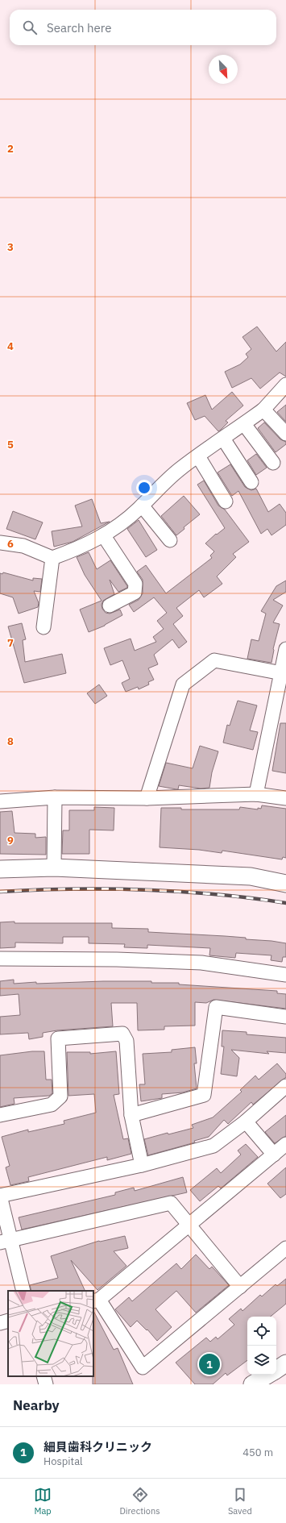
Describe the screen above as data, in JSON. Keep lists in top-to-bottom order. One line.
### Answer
{"north":"bottom right","page":{"search":"Search here","pins":"1","heading":"Nearby","list":[{"mark":"1","name":"細貝歯科クリニック","note":"Hospital","value":"450 m"}],"nav":["Map","Directions","Saved"]},"grid":{"rows":["2","3","4","5","6","7","8","9"]}}
